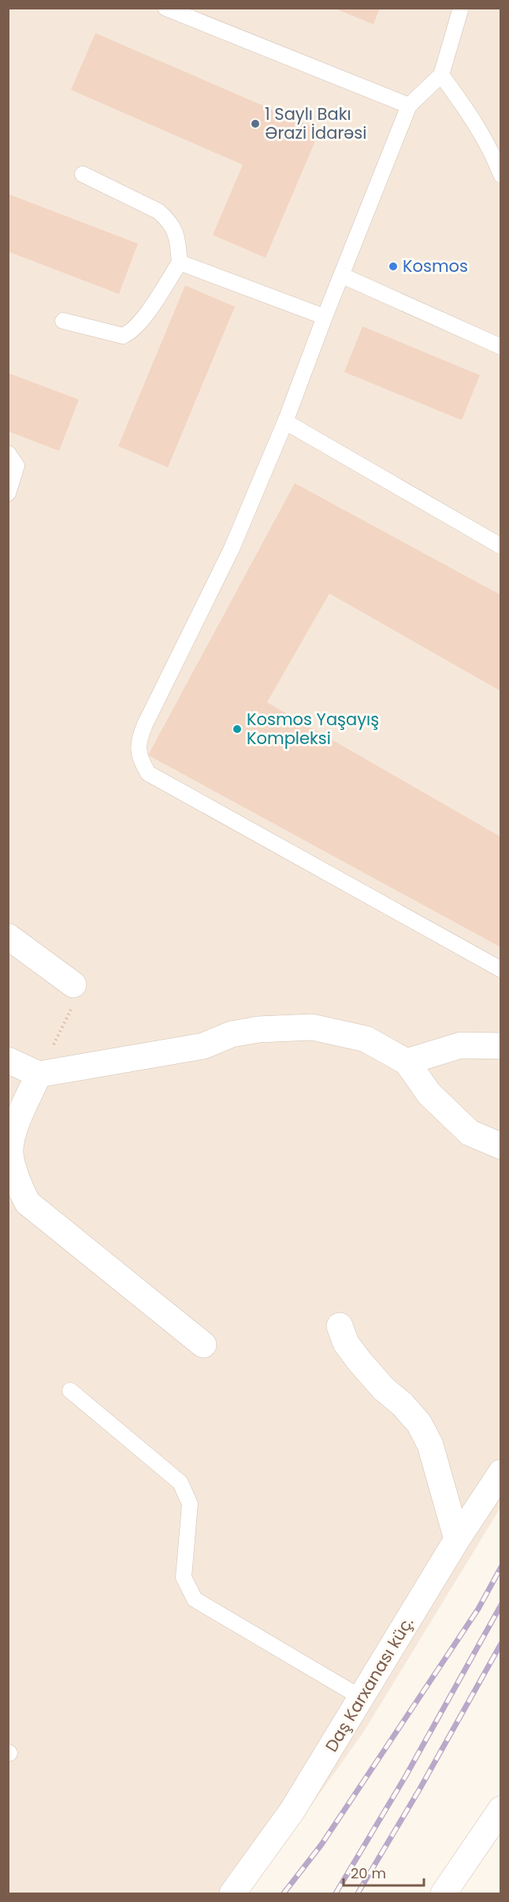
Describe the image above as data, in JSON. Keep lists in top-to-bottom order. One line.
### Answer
{"streets":{"street":["Daş Karxanası küç."]},"places":["1 Saylı Bakı Ərazi İdarəsi","Kosmos","Kosmos Yaşayış Kompleksi"],"scale_bar":"20 m"}
